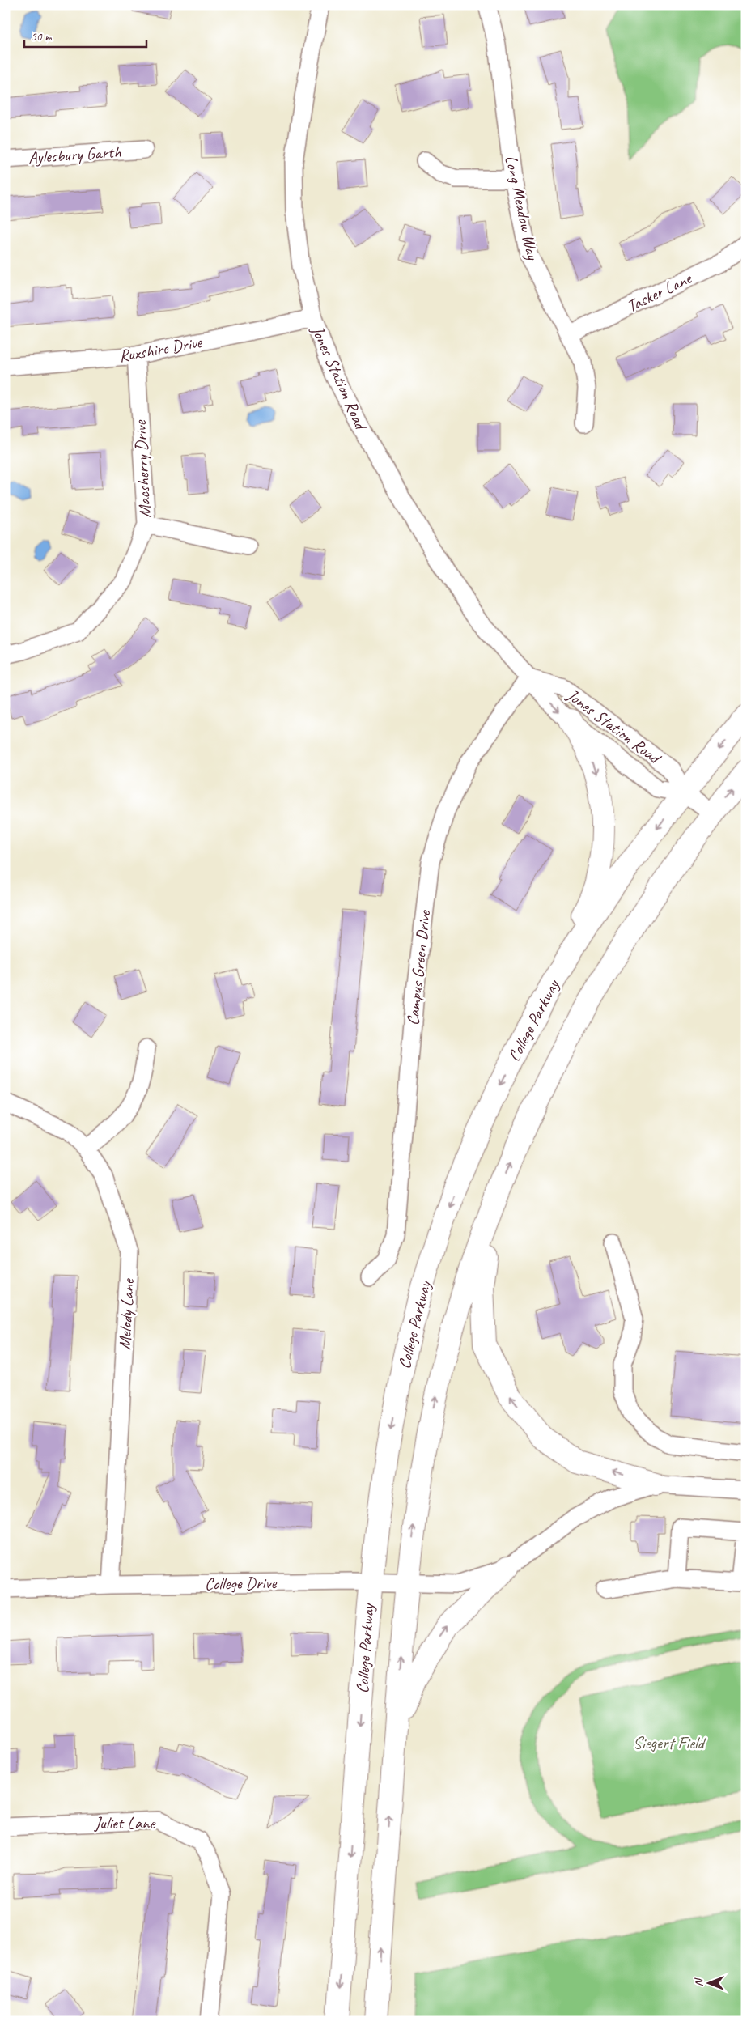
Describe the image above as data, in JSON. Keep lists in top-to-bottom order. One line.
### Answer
{"streets":{"main road":["College Parkway"],"street":["Aylesbury Garth","Long Meadow Way","Tasker Lane","Ruxshire Drive","Jones Station Road","Macsherry Drive","Campus Green Drive","Melody Lane","College Drive","Juliet Lane"]},"crossings":[["Long Meadow Way","Tasker Lane"],["Ruxshire Drive","Jones Station Road"],["Ruxshire Drive","Macsherry Drive"],["Jones Station Road","Campus Green Drive"],["Jones Station Road","College Parkway"],["College Parkway","College Drive"],["Melody Lane","College Drive"]],"parks":["Siegert Field"],"scale_bar":"50 m","north":"left"}
